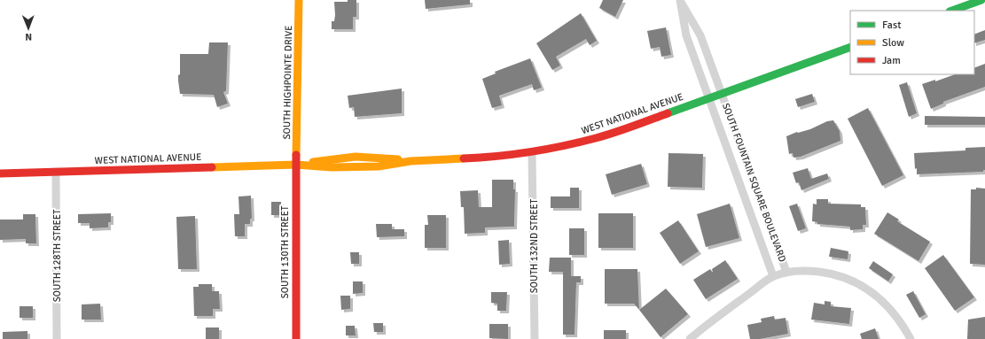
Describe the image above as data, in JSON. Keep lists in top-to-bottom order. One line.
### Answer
{"streets":{"main road":["SOUTH HIGHPOINTE DRIVE","WEST NATIONAL AVENUE","SOUTH 130TH STREET"],"street":["SOUTH FOUNTAIN SQUARE BOULEVARD","SOUTH 132ND STREET","SOUTH 128TH STREET"]},"crossings":[["SOUTH HIGHPOINTE DRIVE","WEST NATIONAL AVENUE"],["SOUTH HIGHPOINTE DRIVE","SOUTH 130TH STREET"],["WEST NATIONAL AVENUE","SOUTH FOUNTAIN SQUARE BOULEVARD"],["WEST NATIONAL AVENUE","SOUTH 132ND STREET"],["WEST NATIONAL AVENUE","SOUTH 130TH STREET"],["WEST NATIONAL AVENUE","SOUTH 128TH STREET"]],"legend":["Fast","Slow","Jam"],"north":"bottom"}
